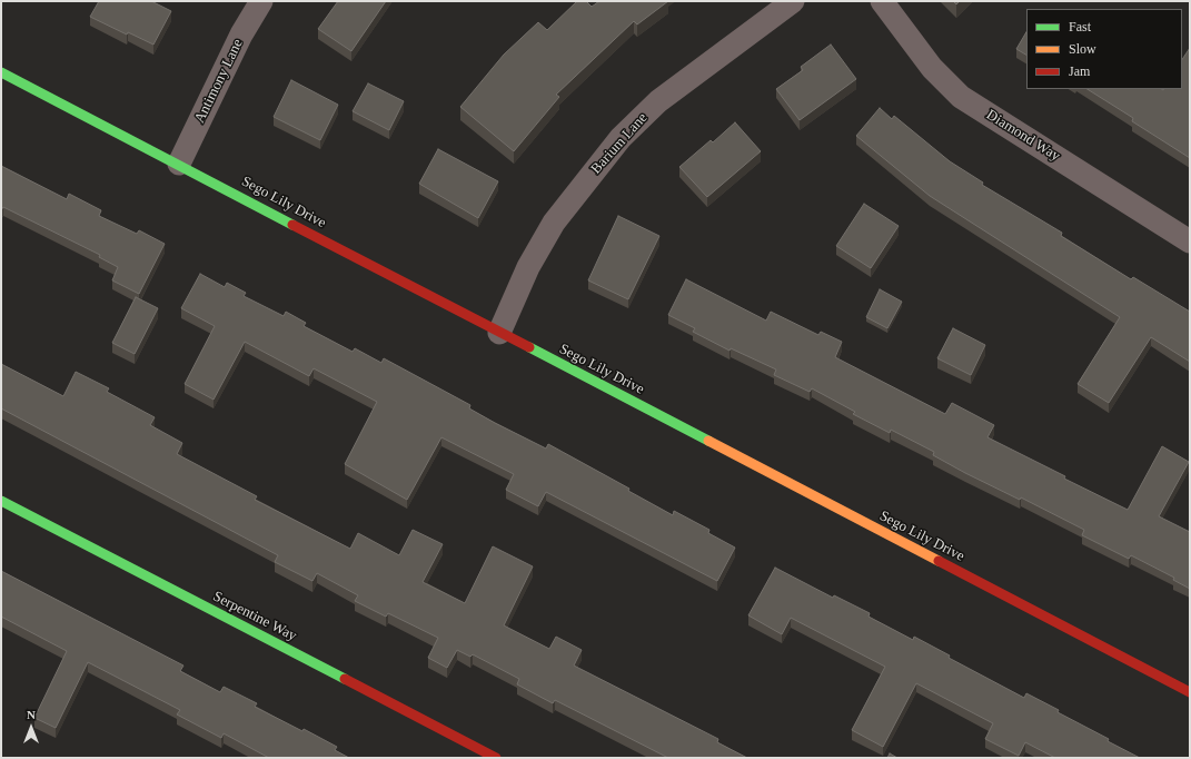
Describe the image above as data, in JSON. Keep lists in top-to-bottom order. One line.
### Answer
{"streets":{"main road":["Sego Lily Drive","Serpentine Way"],"street":["Antimony Lane","Diamond Way","Barium Lane"]},"crossings":[["Antimony Lane","Sego Lily Drive"],["Barium Lane","Sego Lily Drive"]],"legend":["Fast","Slow","Jam"],"north":"top"}
